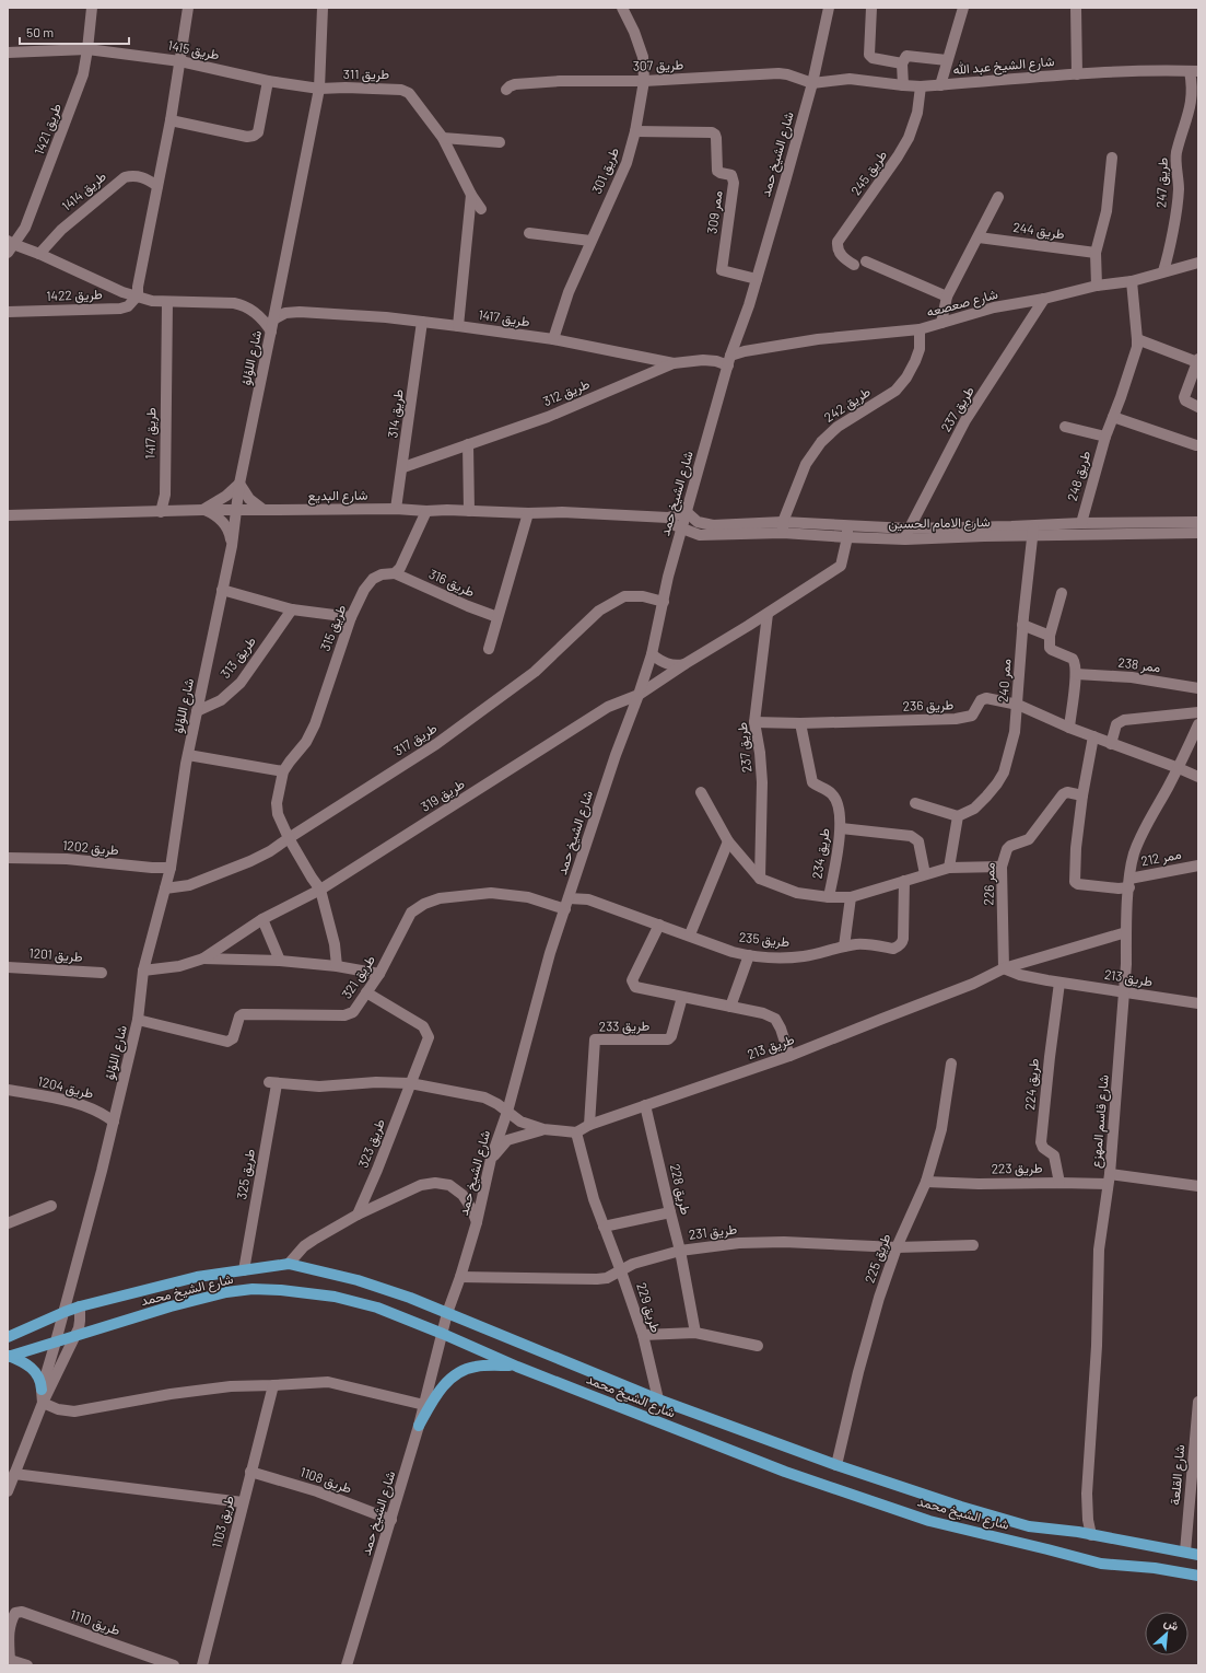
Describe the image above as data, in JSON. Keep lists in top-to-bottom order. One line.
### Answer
{"streets":{"main road":["شارع الشيخ محمد"],"street":["طريق 1415","طريق 307","شارع الشيخ عبد الله","طريق 311","طريق 1421","شارع الشيخ حمد","طريق 301","طريق 245","طريق 247","طريق 1414","ممر 309","طريق 244","طريق 1422","شارع صعصعه","طريق 1417","شارع اللؤلؤ","طريق 312","طريق 242","طريق 237","طريق 314","طريق 248","شارع البديع","شارع الامام الحسين","طريق 316","طريق 315","طريق 313","ممر 238","ممر 240","طريق 236","طريق 317","طريق 319","طريق 1202","طريق 234","ممر 212","ممر 226","طريق 235","طريق 1201","طريق 321","طريق 213","طريق 233","طريق 224","طريق 1204","شارع قاسم المهزع","طريق 323","طريق 223","طريق 325","طريق 228","طريق 231","طريق 225","طريق 229","شارع القلعة","طريق 1108","طريق 1103","طريق 1110"]},"crossings":[["طريق 1415","طريق 311"],["طريق 1415","طريق 1421"],["طريق 1415","شارع اللؤلؤ"],["طريق 307","شارع الشيخ عبد الله"],["طريق 307","شارع الشيخ حمد"],["طريق 307","طريق 301"],["شارع الشيخ عبد الله","شارع الشيخ حمد"],["شارع الشيخ عبد الله","طريق 245"],["شارع الشيخ عبد الله","طريق 247"],["طريق 311","شارع اللؤلؤ"],["شارع الشيخ حمد","ممر 309"],["شارع الشيخ حمد","شارع صعصعه"],["شارع الشيخ حمد","طريق 1417"],["شارع الشيخ حمد","شارع البديع"],["شارع الشيخ حمد","شارع الامام الحسين"],["شارع الشيخ حمد","طريق 317"],["شارع الشيخ حمد","طريق 319"],["شارع الشيخ حمد","طريق 235"],["شارع الشيخ حمد","طريق 321"],["شارع الشيخ حمد","طريق 231"],["شارع الشيخ حمد","شارع الشيخ محمد"],["شارع الشيخ حمد","طريق 1108"],["طريق 301","ممر 309"],["طريق 301","طريق 1417"],["طريق 247","شارع صعصعه"],["شارع صعصعه","طريق 1417"],["شارع صعصعه","طريق 242"],["شارع صعصعه","طريق 237"],["شارع صعصعه","طريق 248"],["طريق 1417","شارع اللؤلؤ"],["طريق 1417","طريق 312"],["طريق 1417","طريق 314"],["طريق 1417","شارع البديع"],["شارع اللؤلؤ","شارع البديع"],["شارع اللؤلؤ","طريق 313"],["شارع اللؤلؤ","طريق 317"],["شارع اللؤلؤ","طريق 319"],["شارع اللؤلؤ","طريق 1202"],["شارع اللؤلؤ","طريق 321"],["شارع اللؤلؤ","طريق 1204"],["شارع اللؤلؤ","شارع الشيخ محمد"],["طريق 312","طريق 314"],["طريق 242","شارع الامام الحسين"],["طريق 237","شارع الامام الحسين"],["طريق 237","طريق 236"],["طريق 237","طريق 234"],["طريق 314","شارع البديع"],["طريق 248","شارع الامام الحسين"],["شارع البديع","شارع الامام الحسين"],["شارع الامام الحسين","ممر 240"],["طريق 316","طريق 315"],["طريق 315","طريق 317"],["طريق 315","طريق 319"],["ممر 240","طريق 236"],["طريق 236","طريق 234"],["طريق 236","شارع قاسم المهزع"],["طريق 319","طريق 321"],["طريق 234","ممر 226"],["طريق 234","طريق 235"],["ممر 212","شارع قاسم المهزع"],["ممر 226","طريق 213"],["طريق 235","طريق 321"],["طريق 321","طريق 323"],["طريق 213","طريق 233"],["طريق 213","طريق 224"],["طريق 213","شارع قاسم المهزع"],["طريق 213","طريق 228"],["طريق 213","طريق 229"],["طريق 224","طريق 223"],["شارع قاسم المهزع","طريق 223"],["شارع قاسم المهزع","شارع الشيخ محمد"],["طريق 323","طريق 325"],["طريق 223","طريق 225"],["طريق 325","شارع الشيخ محمد"],["طريق 228","طريق 231"],["طريق 231","طريق 225"],["طريق 231","طريق 229"],["طريق 225","شارع الشيخ محمد"],["شارع الشيخ محمد","طريق 229"],["شارع الشيخ محمد","شارع القلعة"],["طريق 1108","طريق 1103"]],"scale_bar":"50 m","north":"top right"}
